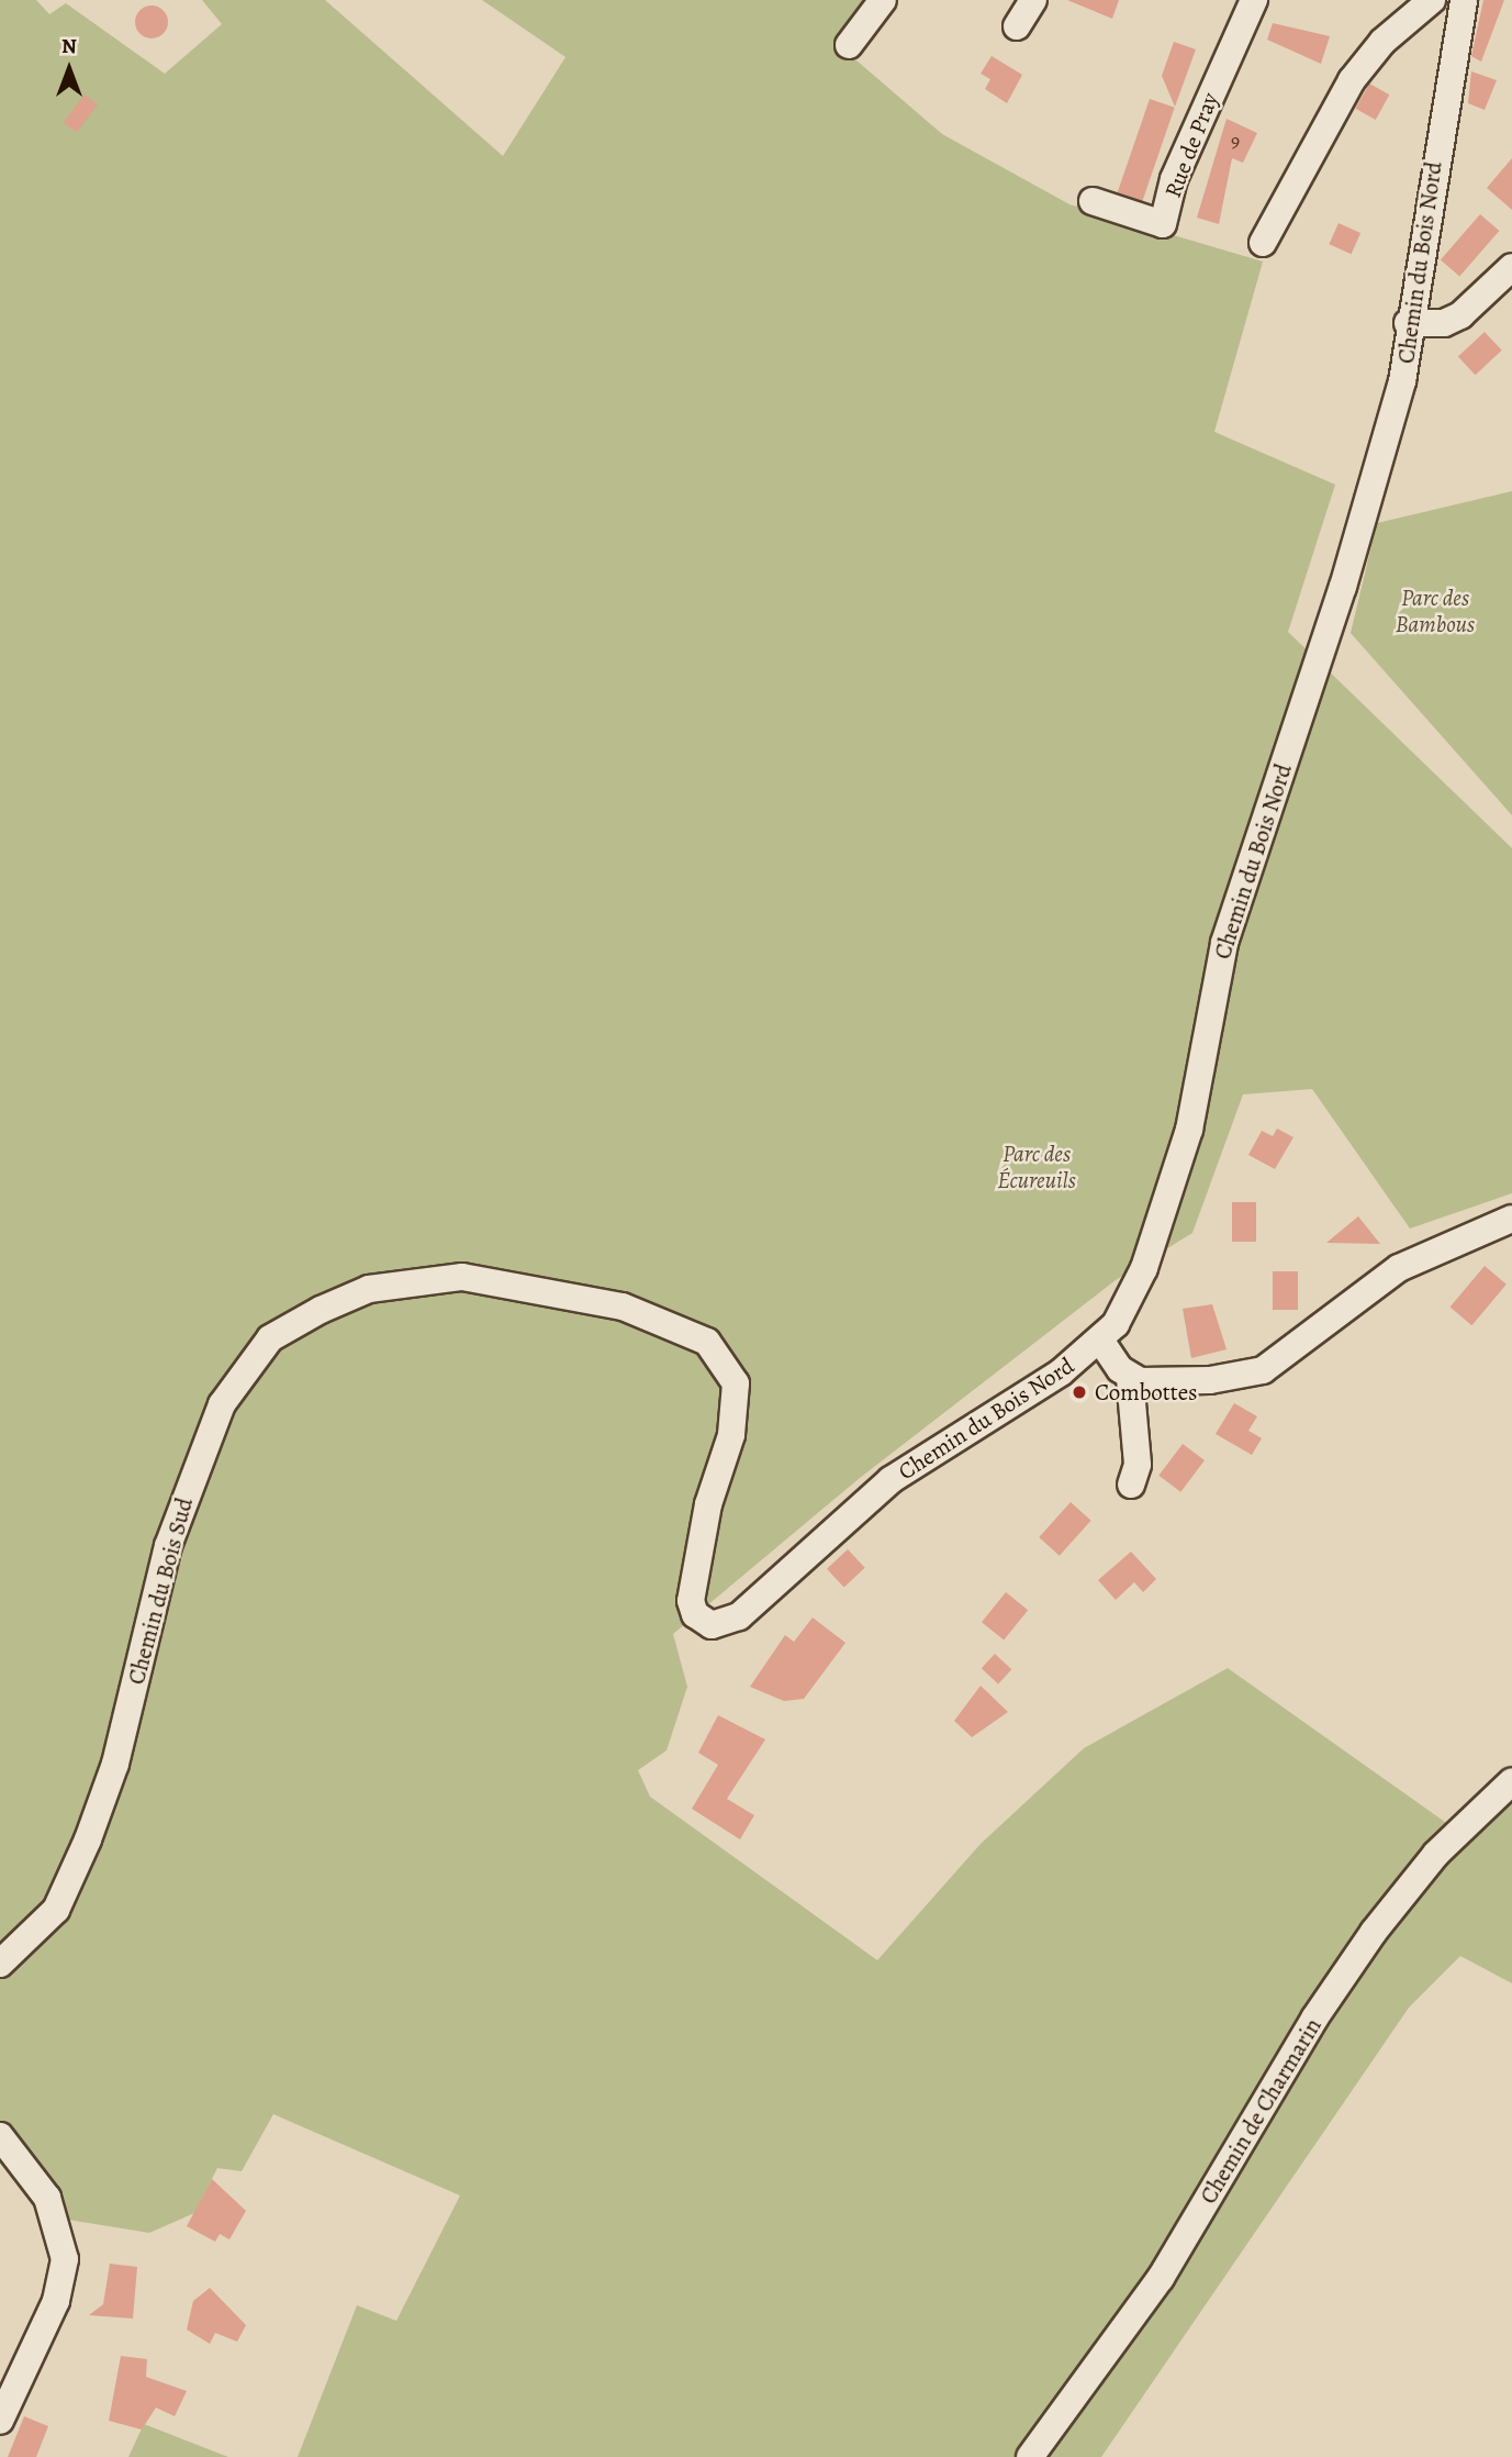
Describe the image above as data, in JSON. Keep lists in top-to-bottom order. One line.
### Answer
{"streets":{"street":["Rue de Pray","Chemin du Bois Nord","Chemin du Bois Sud","Chemin de Charmarin"]},"crossings":[["Chemin du Bois Nord","Chemin du Bois Sud"]],"parks":["Parc des Bambous","Parc des Écureuils"],"places":["Combottes"],"house_numbers":["9"],"north":"top"}
